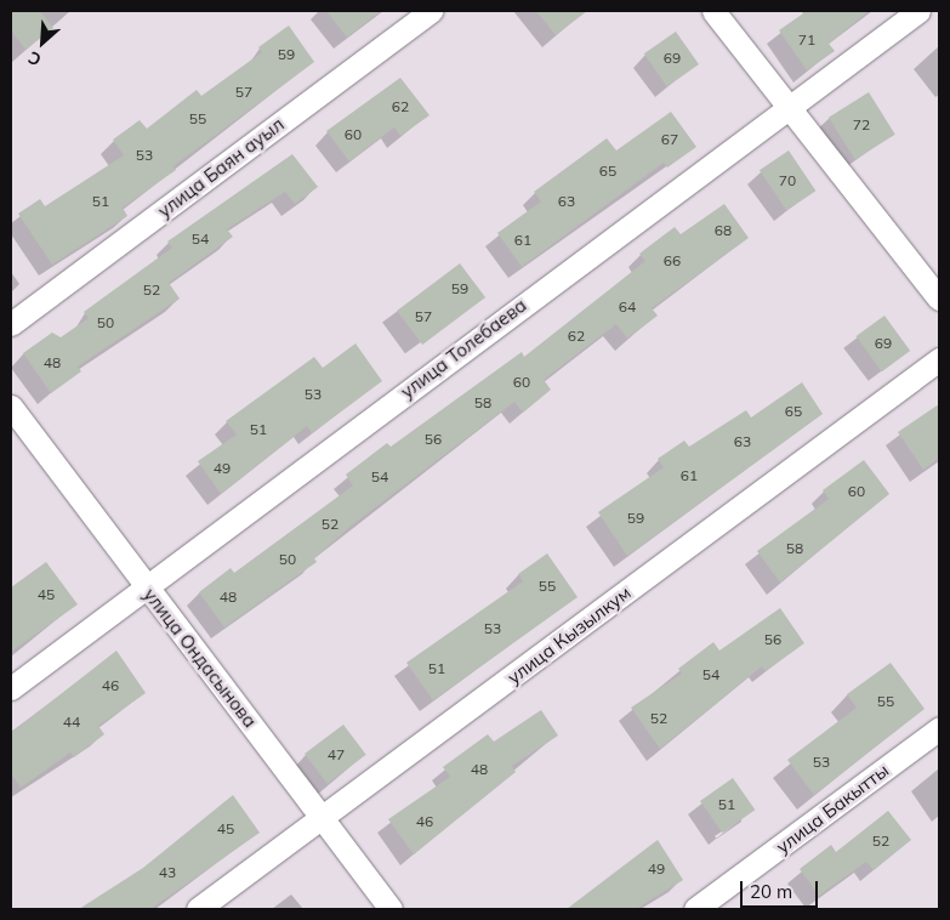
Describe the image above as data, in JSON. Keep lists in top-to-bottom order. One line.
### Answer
{"streets":{"street":["улица Баян ауыл","улица Толебаева","улица Кызылкум","улица Ондасынова","улица Бакытты"]},"crossings":[["улица Толебаева","улица Ондасынова"],["улица Кызылкум","улица Ондасынова"]],"house_numbers":["71","59","69","57","62","55","72","60","67","53","65","70","51","63","68","54","61","66","59","52","64","57","50","62","69","48","60","53","58","65","51","56","63","49","61","54","60","59","52","58","50","55","45","48","53","56","51","54","46","55","52","44","47","53","48","51","46","45","52","49","43"],"scale_bar":"20 m","north":"bottom left"}
